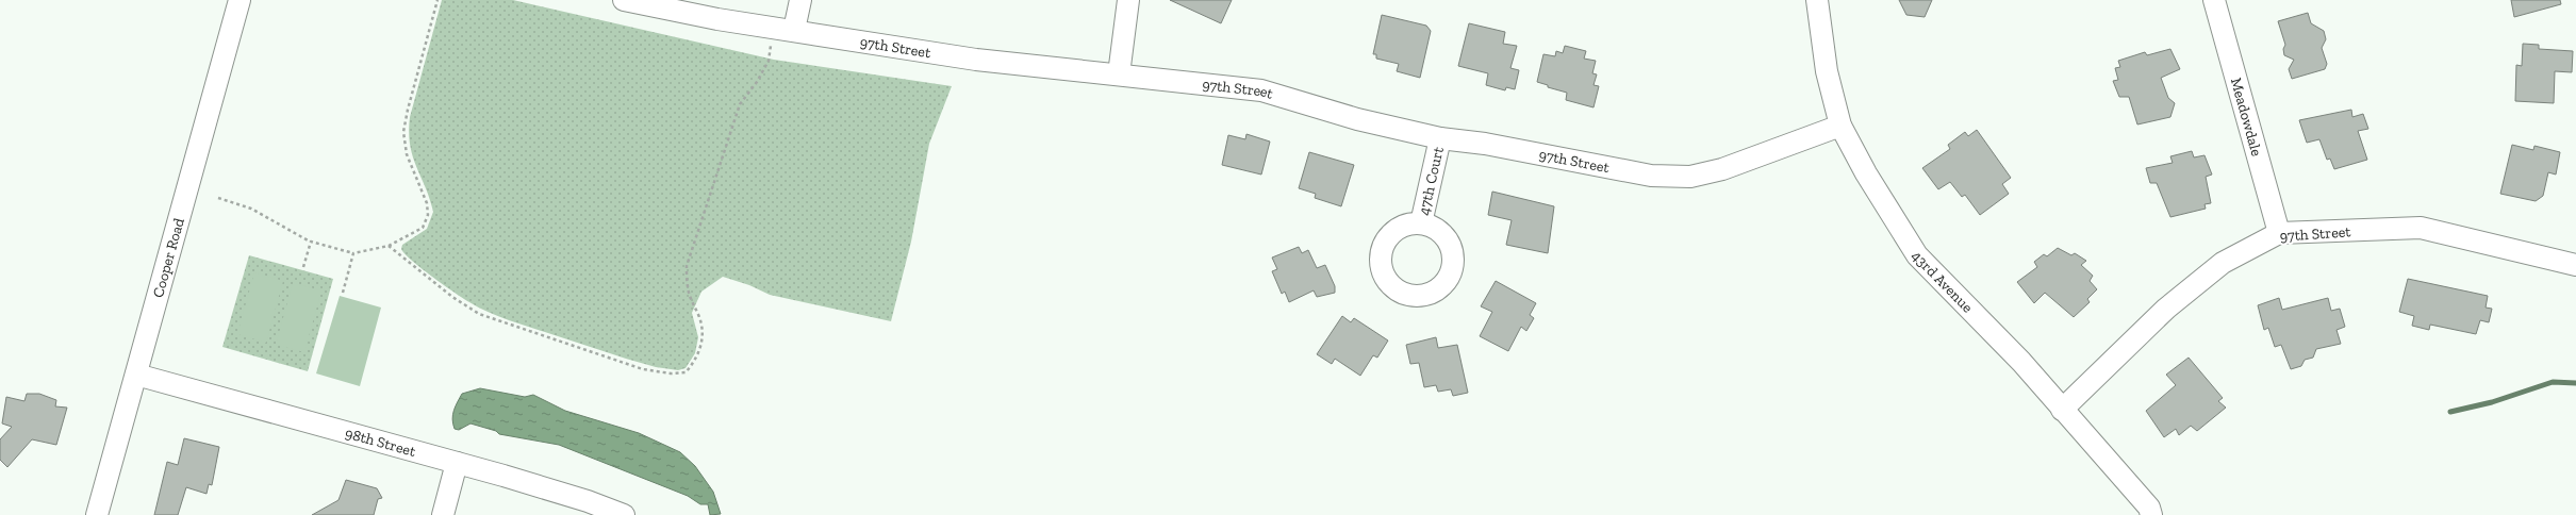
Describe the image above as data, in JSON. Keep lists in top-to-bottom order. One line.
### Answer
{"streets":{"street":["97th Street","Meadowdale","47th Court","Cooper Road","43rd Avenue","98th Street"]},"crossings":[["97th Street","Meadowdale"],["97th Street","47th Court"],["97th Street","43rd Avenue"],["Cooper Road","98th Street"]]}
